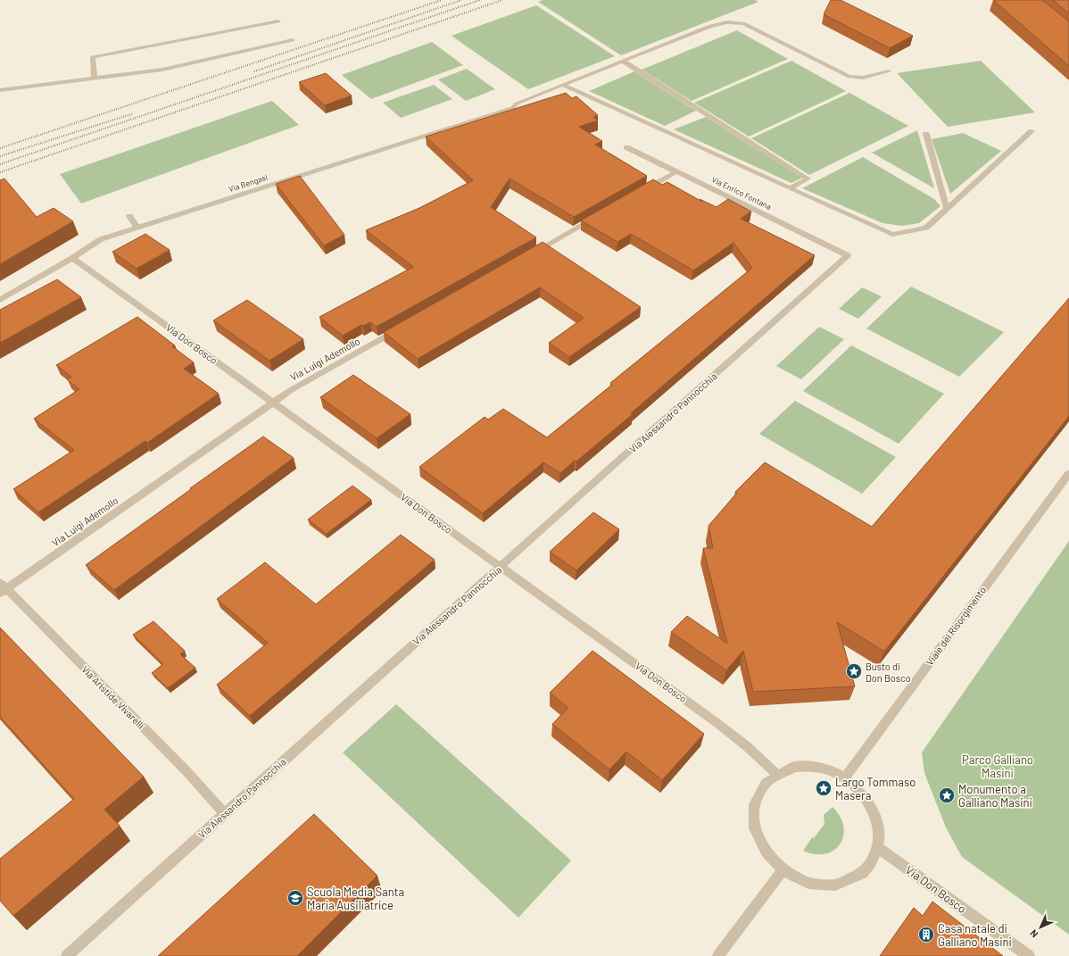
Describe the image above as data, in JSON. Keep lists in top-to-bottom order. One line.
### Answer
{"streets":{"street":["Via Bengasi","Via Enrico Fontana","Via Don Bosco","Via Luigi Ademollo","Via Alessandro Pannocchia","Viale del Risorgimento","Via Aristide Vivarelli"]},"crossings":[["Via Bengasi","Via Don Bosco"],["Via Enrico Fontana","Via Alessandro Pannocchia"],["Via Don Bosco","Via Luigi Ademollo"],["Via Don Bosco","Via Alessandro Pannocchia"],["Via Don Bosco","Viale del Risorgimento"],["Via Luigi Ademollo","Via Aristide Vivarelli"],["Via Alessandro Pannocchia","Via Aristide Vivarelli"]],"parks":["Parco Galliano Masini"],"places":{"place":["Busto di Don Bosco","Largo Tommaso Masera","Monumento a Galliano Masini"],"school or university":["Scuola Media Santa Maria Ausiliatrice"],"building":["Casa natale di Galliano Masini"]},"north":"bottom left"}
